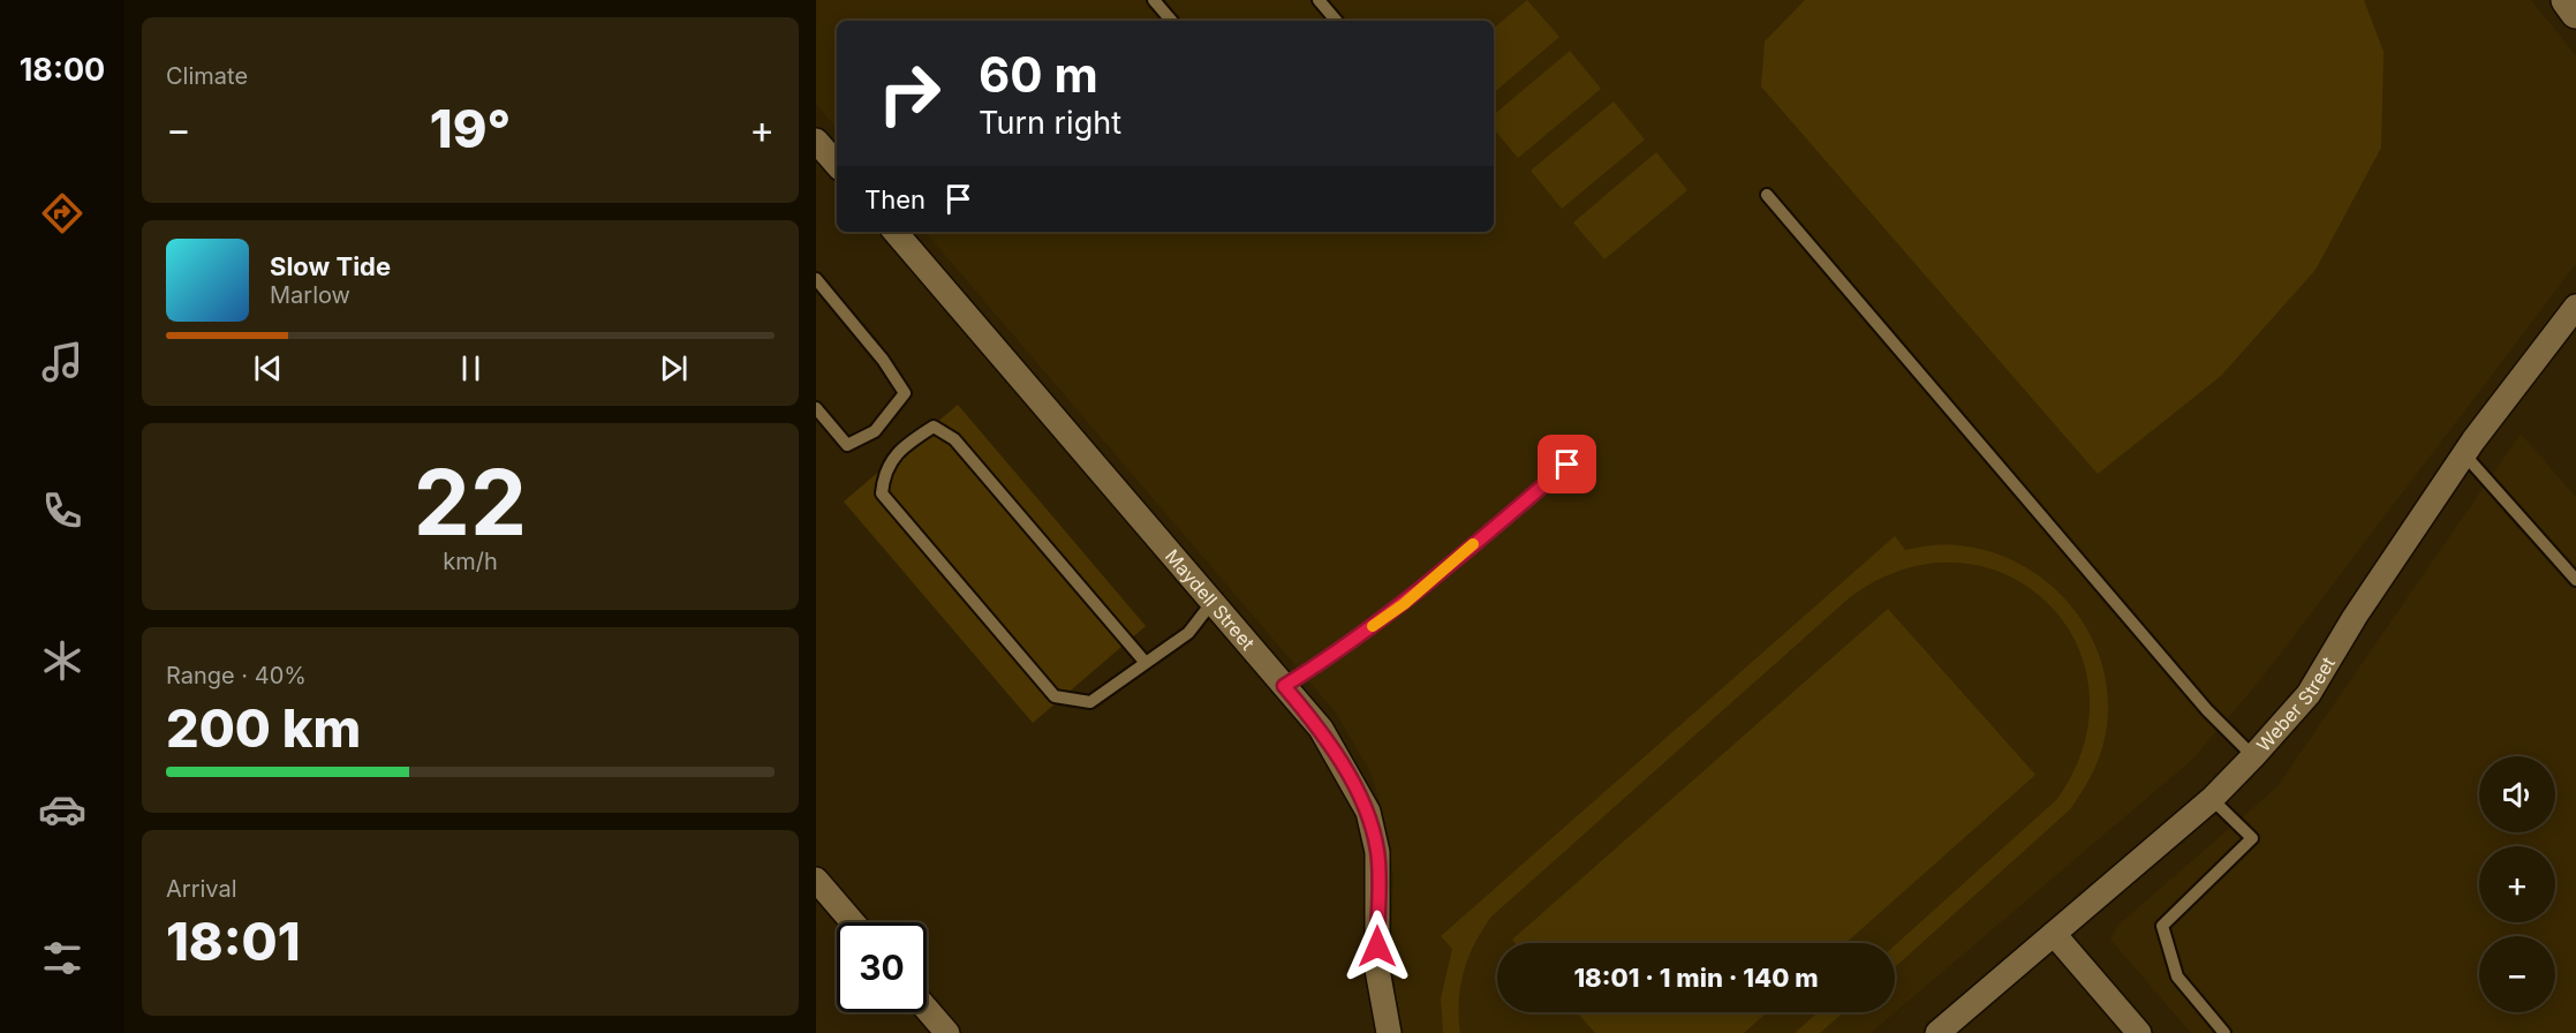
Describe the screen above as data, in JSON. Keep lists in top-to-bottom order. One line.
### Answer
{"streets":{"street":["Maydell Street","Weber Street"]},"page":{"tabs":"18:00","tile":["Climate",["22","km/h"],["Range · 40%","200 km"],["Arrival","18:01"]],"turn":["60 m","Turn right"],"heat":["−","19°","+"],"then":"Then","song":["Slow Tide","Marlow"],"map_buttons":["+","−"],"limit":"30","trip":"18:01 · 1 min · 140 m"}}
